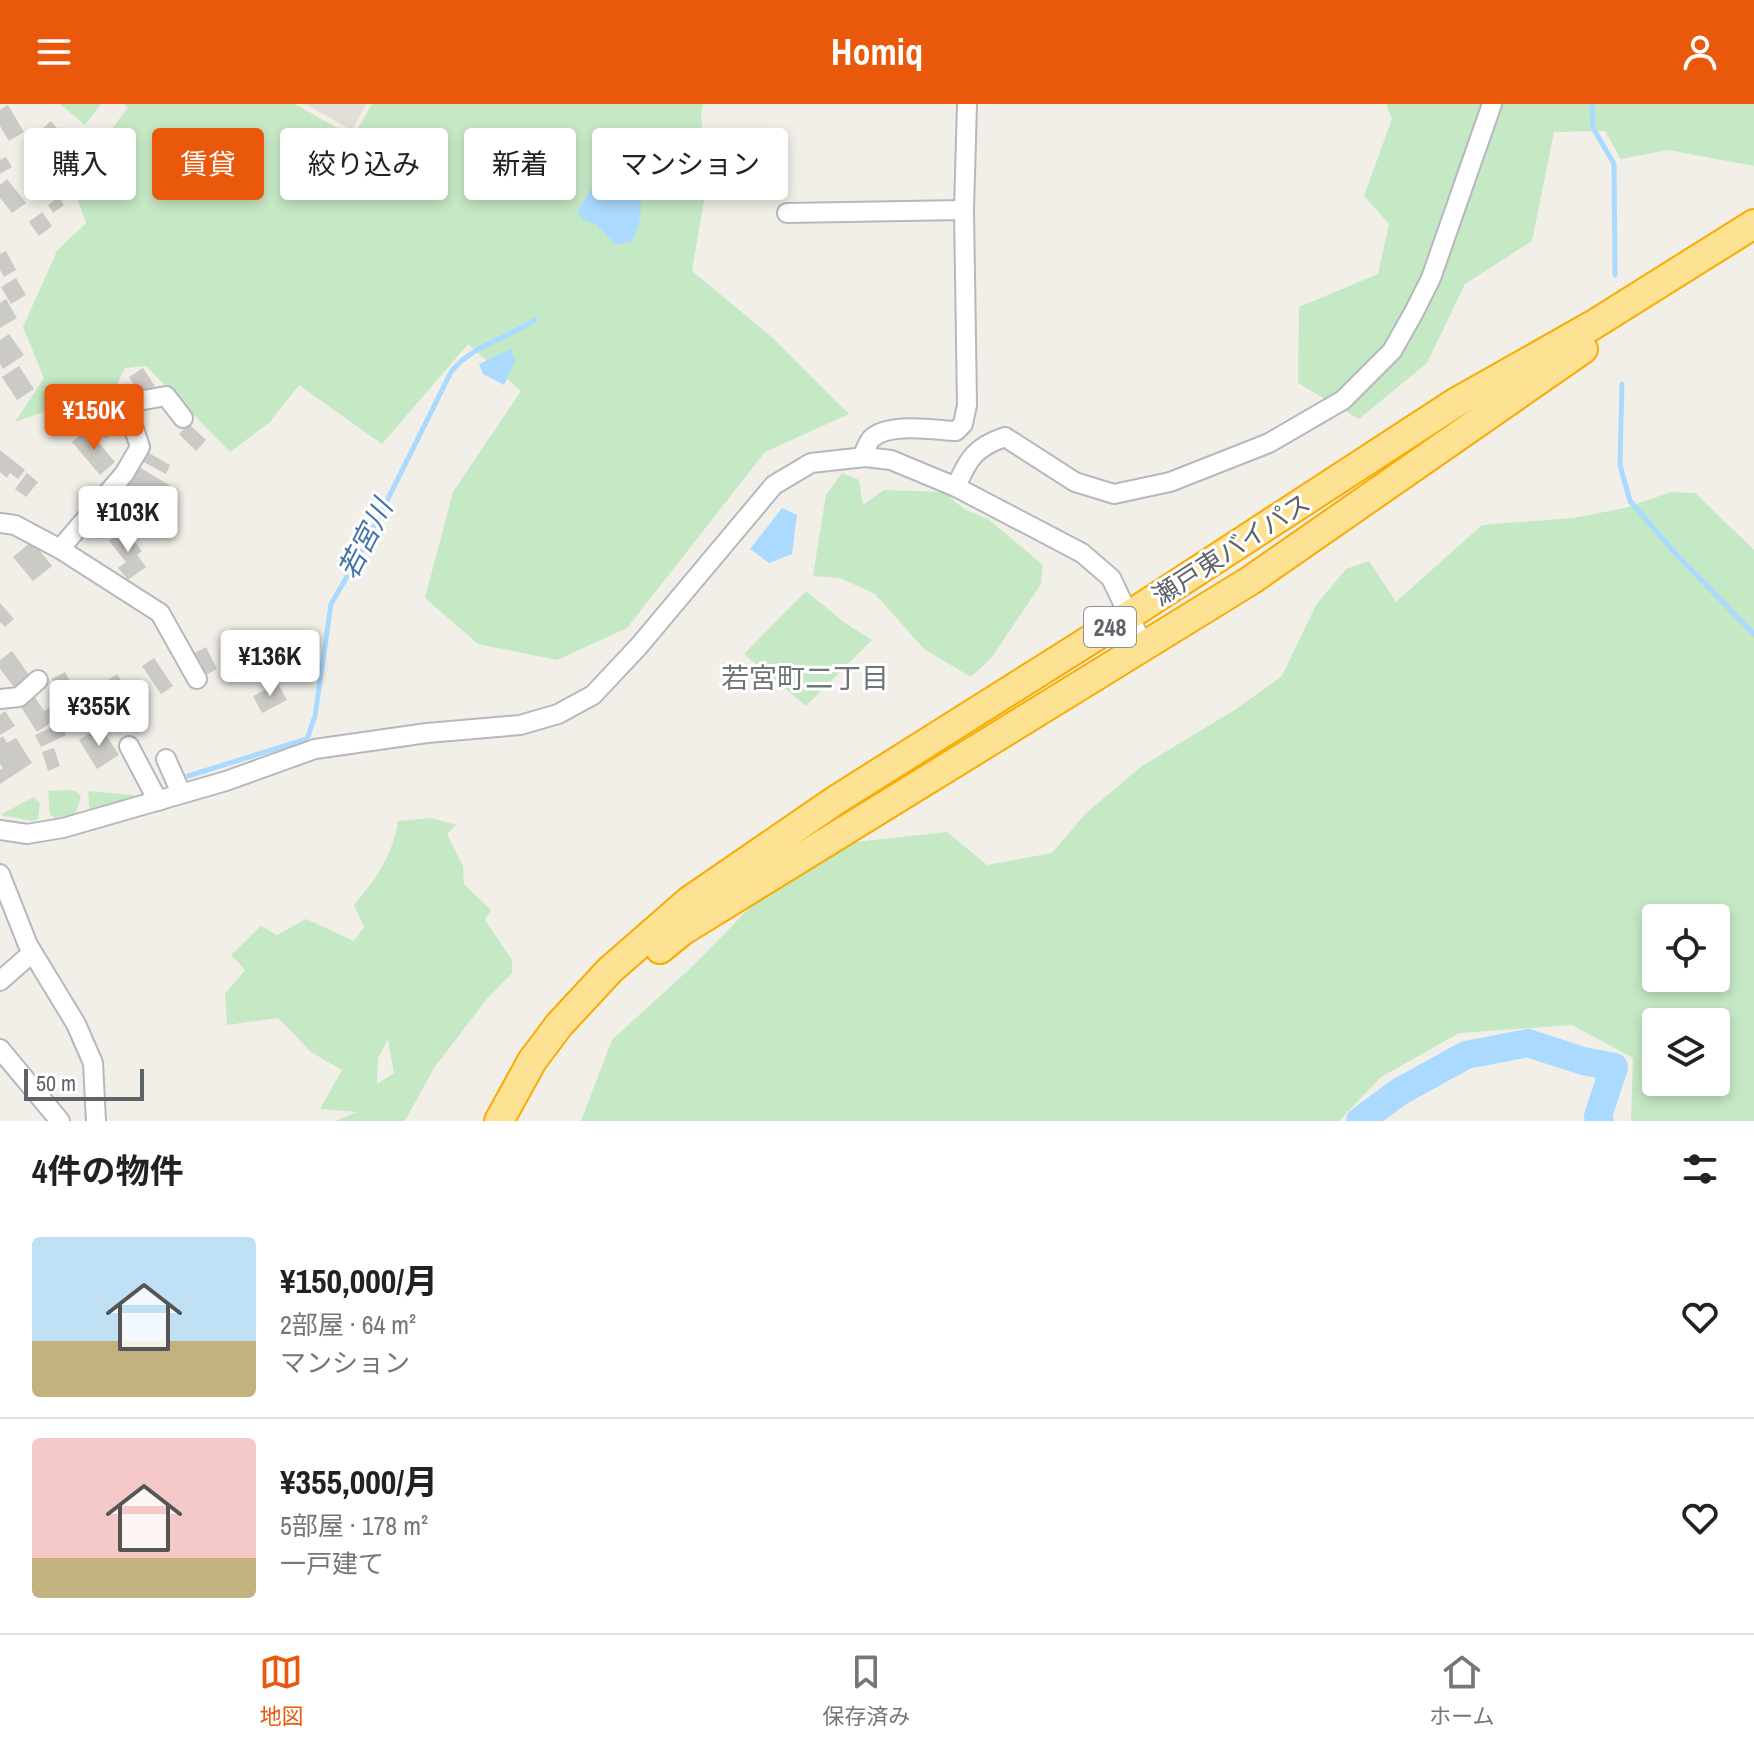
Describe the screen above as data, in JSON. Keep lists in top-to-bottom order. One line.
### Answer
{"streets":{"highway":["瀬戸東バイパス","248"]},"districts":["若宮町二丁目"],"water":["若宮川"],"scale_bar":"50 m","page":{"header":"Homiq","chip":["購入","賃貸","絞り込み","新着","マンション"],"price":["¥150K","¥103K","¥136K","¥355K"],"scale":"50 m","heading":"4件の物件","list":[{"name":"¥150,000/月","note":"2部屋 · 64 m² · マンション"},{"name":"¥355,000/月","note":"5部屋 · 178 m² · 一戸建て"}],"tabs":["地図","保存済み","ホーム"]}}
